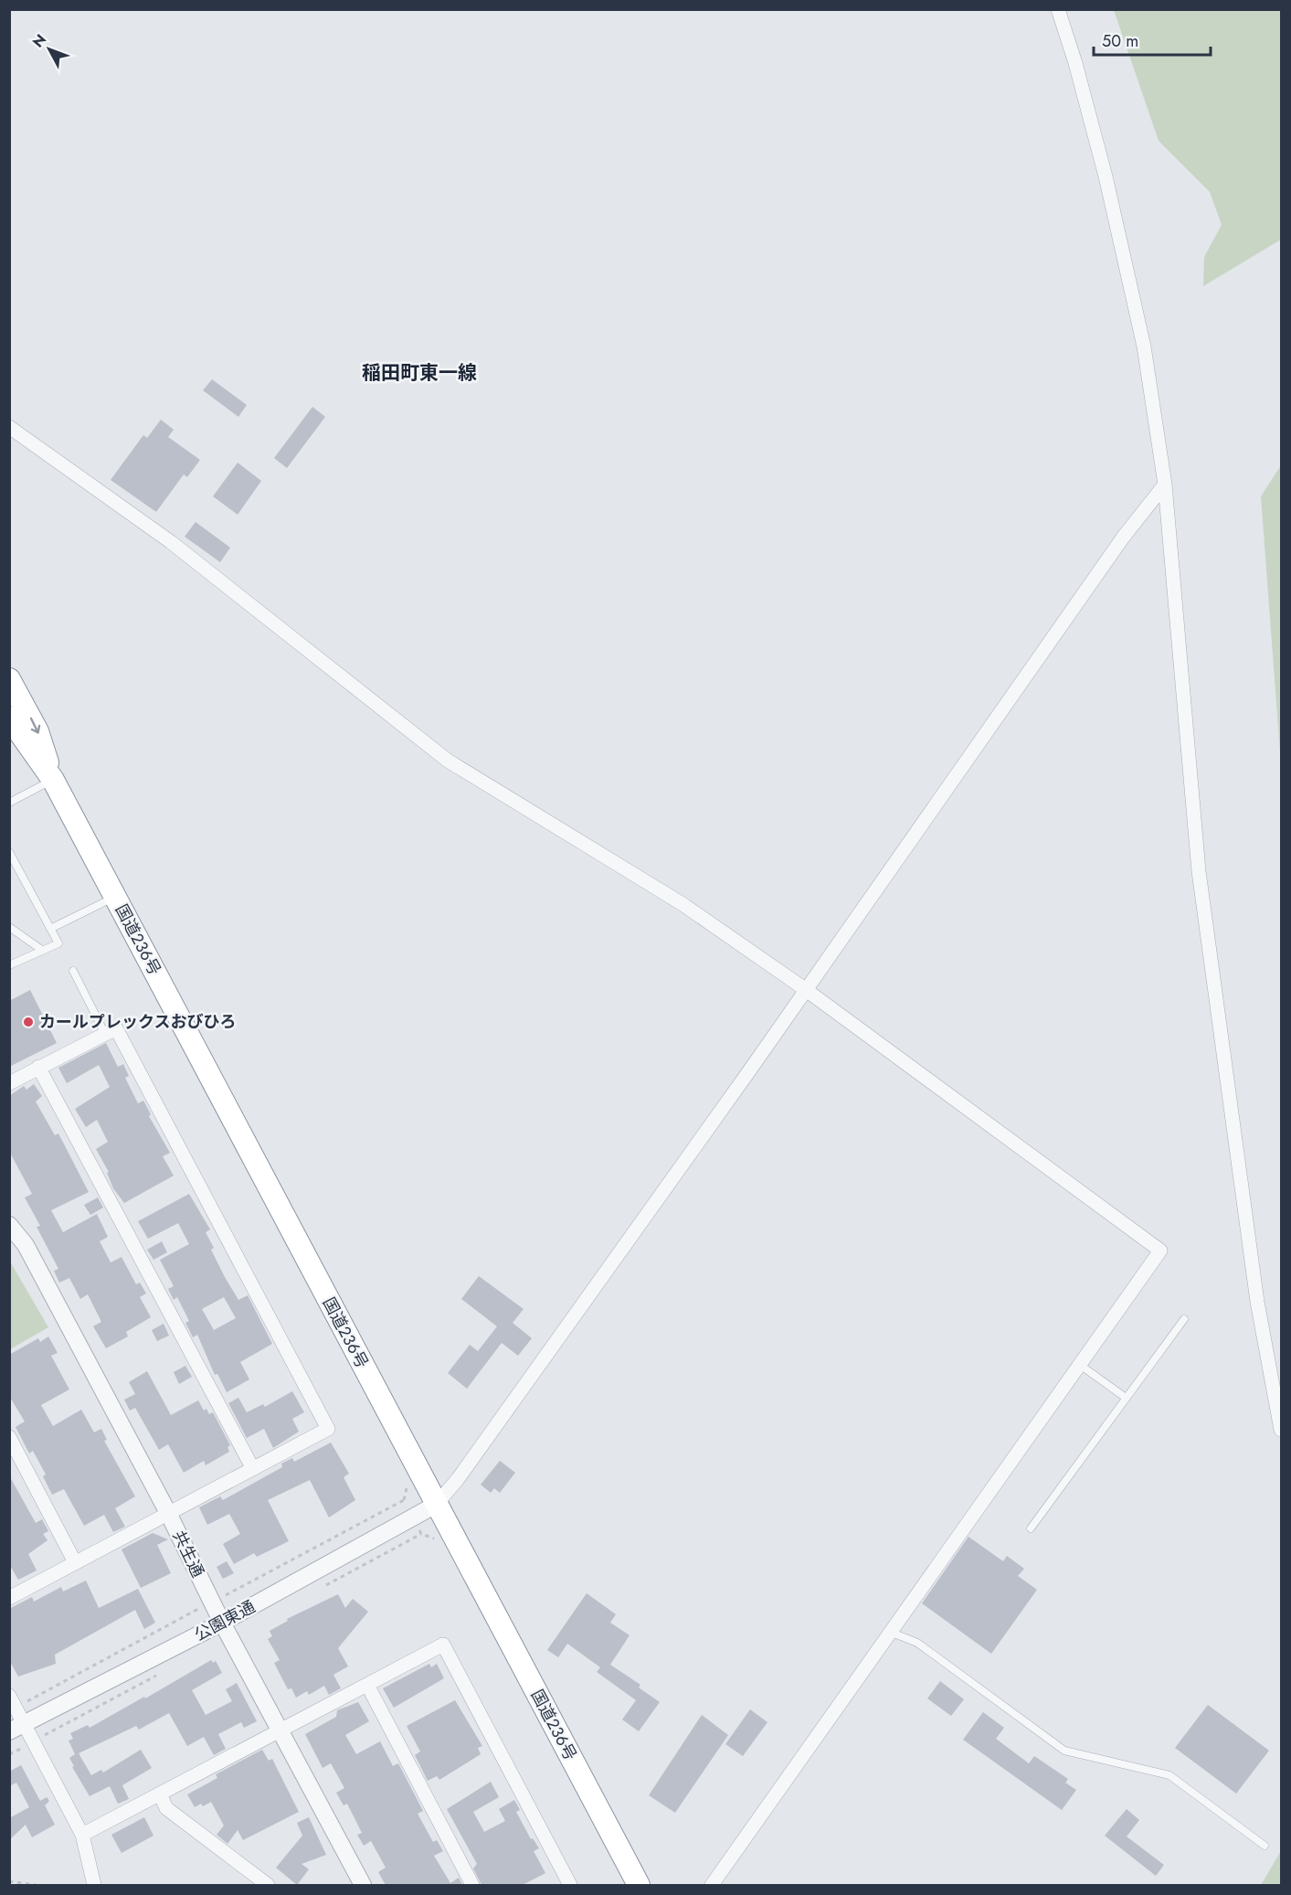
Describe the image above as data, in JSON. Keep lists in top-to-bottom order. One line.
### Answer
{"streets":{"highway":["国道236号"],"street":["共生通","公園東通"]},"crossings":[["国道236号","公園東通"],["共生通","公園東通"]],"districts":["稲田町東一線"],"places":["カールプレックスおびひろ"],"scale_bar":"50 m","north":"top left"}
